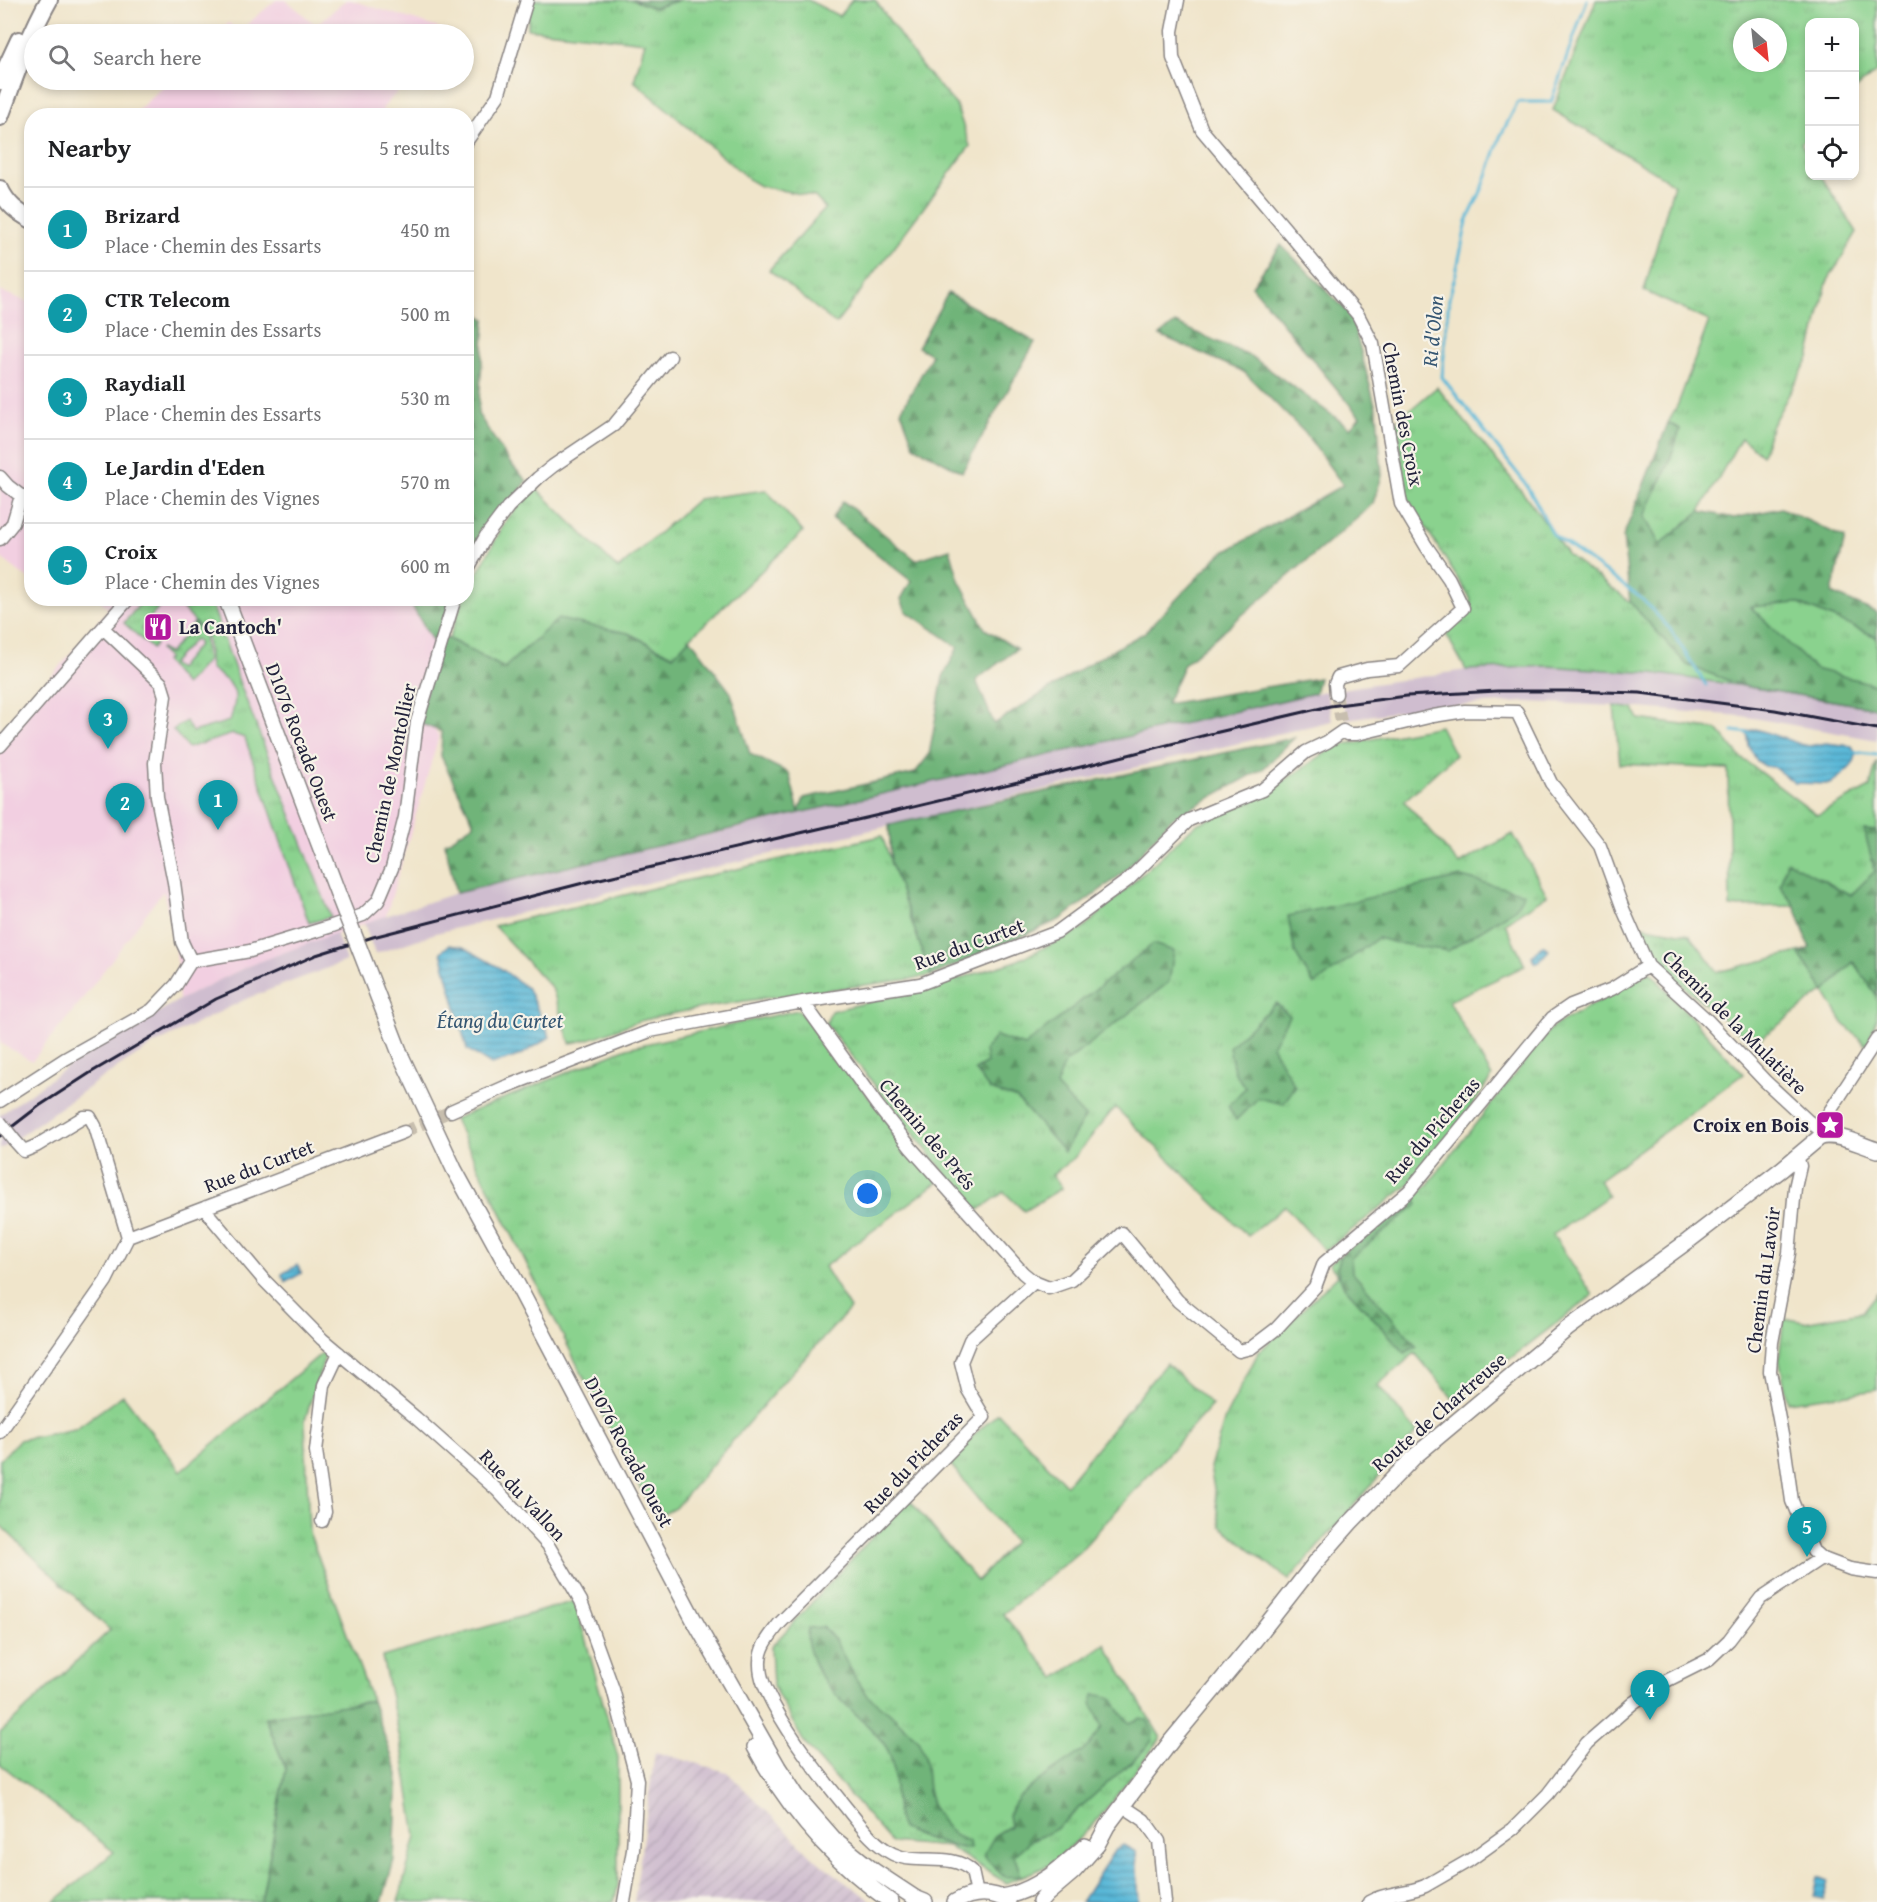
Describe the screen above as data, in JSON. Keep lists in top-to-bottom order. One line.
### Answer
{"streets":{"main road":["D1076 Rocade Ouest","Route de Chartreuse"],"street":["Chemin des Croix","Chemin de Montollier","Rue du Curtet","Chemin de la Mulatière","Rue du Picheras","Chemin des Prés","Chemin du Lavoir","Rue du Vallon"]},"crossings":[["Rue du Curtet","Chemin de la Mulatière"],["Rue du Curtet","Chemin des Prés"],["Rue du Curtet","Rue du Vallon"],["Chemin de la Mulatière","Rue du Picheras"],["Chemin de la Mulatière","Route de Chartreuse"],["Rue du Picheras","Chemin des Prés"],["Chemin du Lavoir","Route de Chartreuse"]],"water":["Ri d'Olon","Étang du Curtet"],"places":{"restaurant":["La Cantoch'"],"place":["Croix en Bois"]},"north":"bottom right","page":{"map_buttons":["+","−"],"search":"Search here","heading":["Nearby","5 results"],"list":[{"mark":"1","name":"Brizard","note":"Place · Chemin des Essarts","value":"450 m"},{"mark":"2","name":"CTR Telecom","note":"Place · Chemin des Essarts","value":"500 m"},{"mark":"3","name":"Raydiall","note":"Place · Chemin des Essarts","value":"530 m"},{"mark":"4","name":"Le Jardin d'Eden","note":"Place · Chemin des Vignes","value":"570 m"},{"mark":"5","name":"Croix","note":"Place · Chemin des Vignes","value":"600 m"}],"pins":["3","1","2","5","4"]}}
